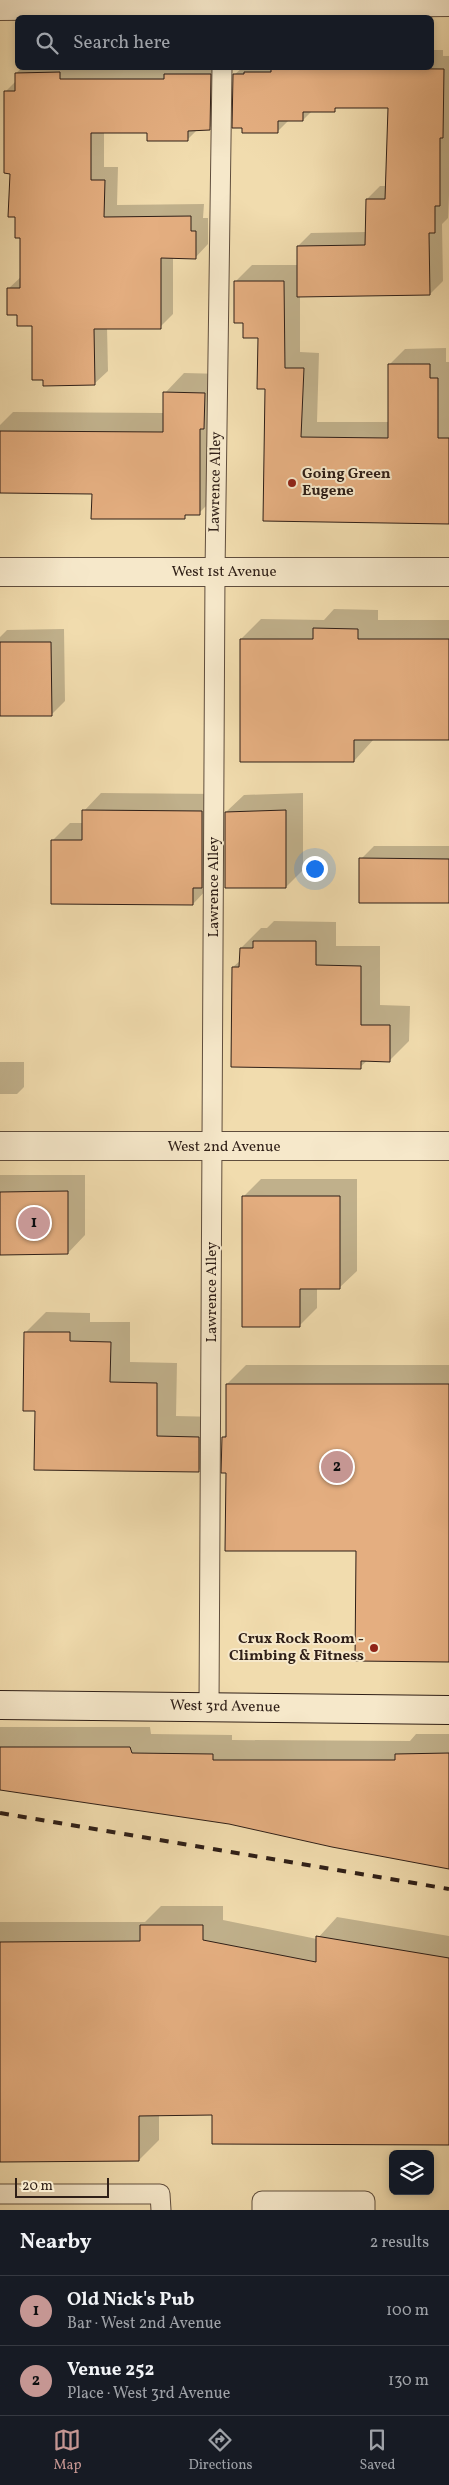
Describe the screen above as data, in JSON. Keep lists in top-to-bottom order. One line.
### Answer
{"streets":{"street":["West 1st Avenue","West 2nd Avenue","West 3rd Avenue"],"lane":["Lawrence Alley"]},"crossings":[["Lawrence Alley","West 1st Avenue"],["Lawrence Alley","West 2nd Avenue"],["Lawrence Alley","West 3rd Avenue"]],"places":["Going Green Eugene","Crux Rock Room - Climbing & Fitness"],"scale_bar":"20 m","page":{"search":"Search here","pins":["1","2"],"scale":"20 m","heading":["Nearby","2 results"],"list":[{"mark":"1","name":"Old Nick's Pub","note":"Bar · West 2nd Avenue","value":"100 m"},{"mark":"2","name":"Venue 252","note":"Place · West 3rd Avenue","value":"130 m"}],"nav":["Map","Directions","Saved"]}}
